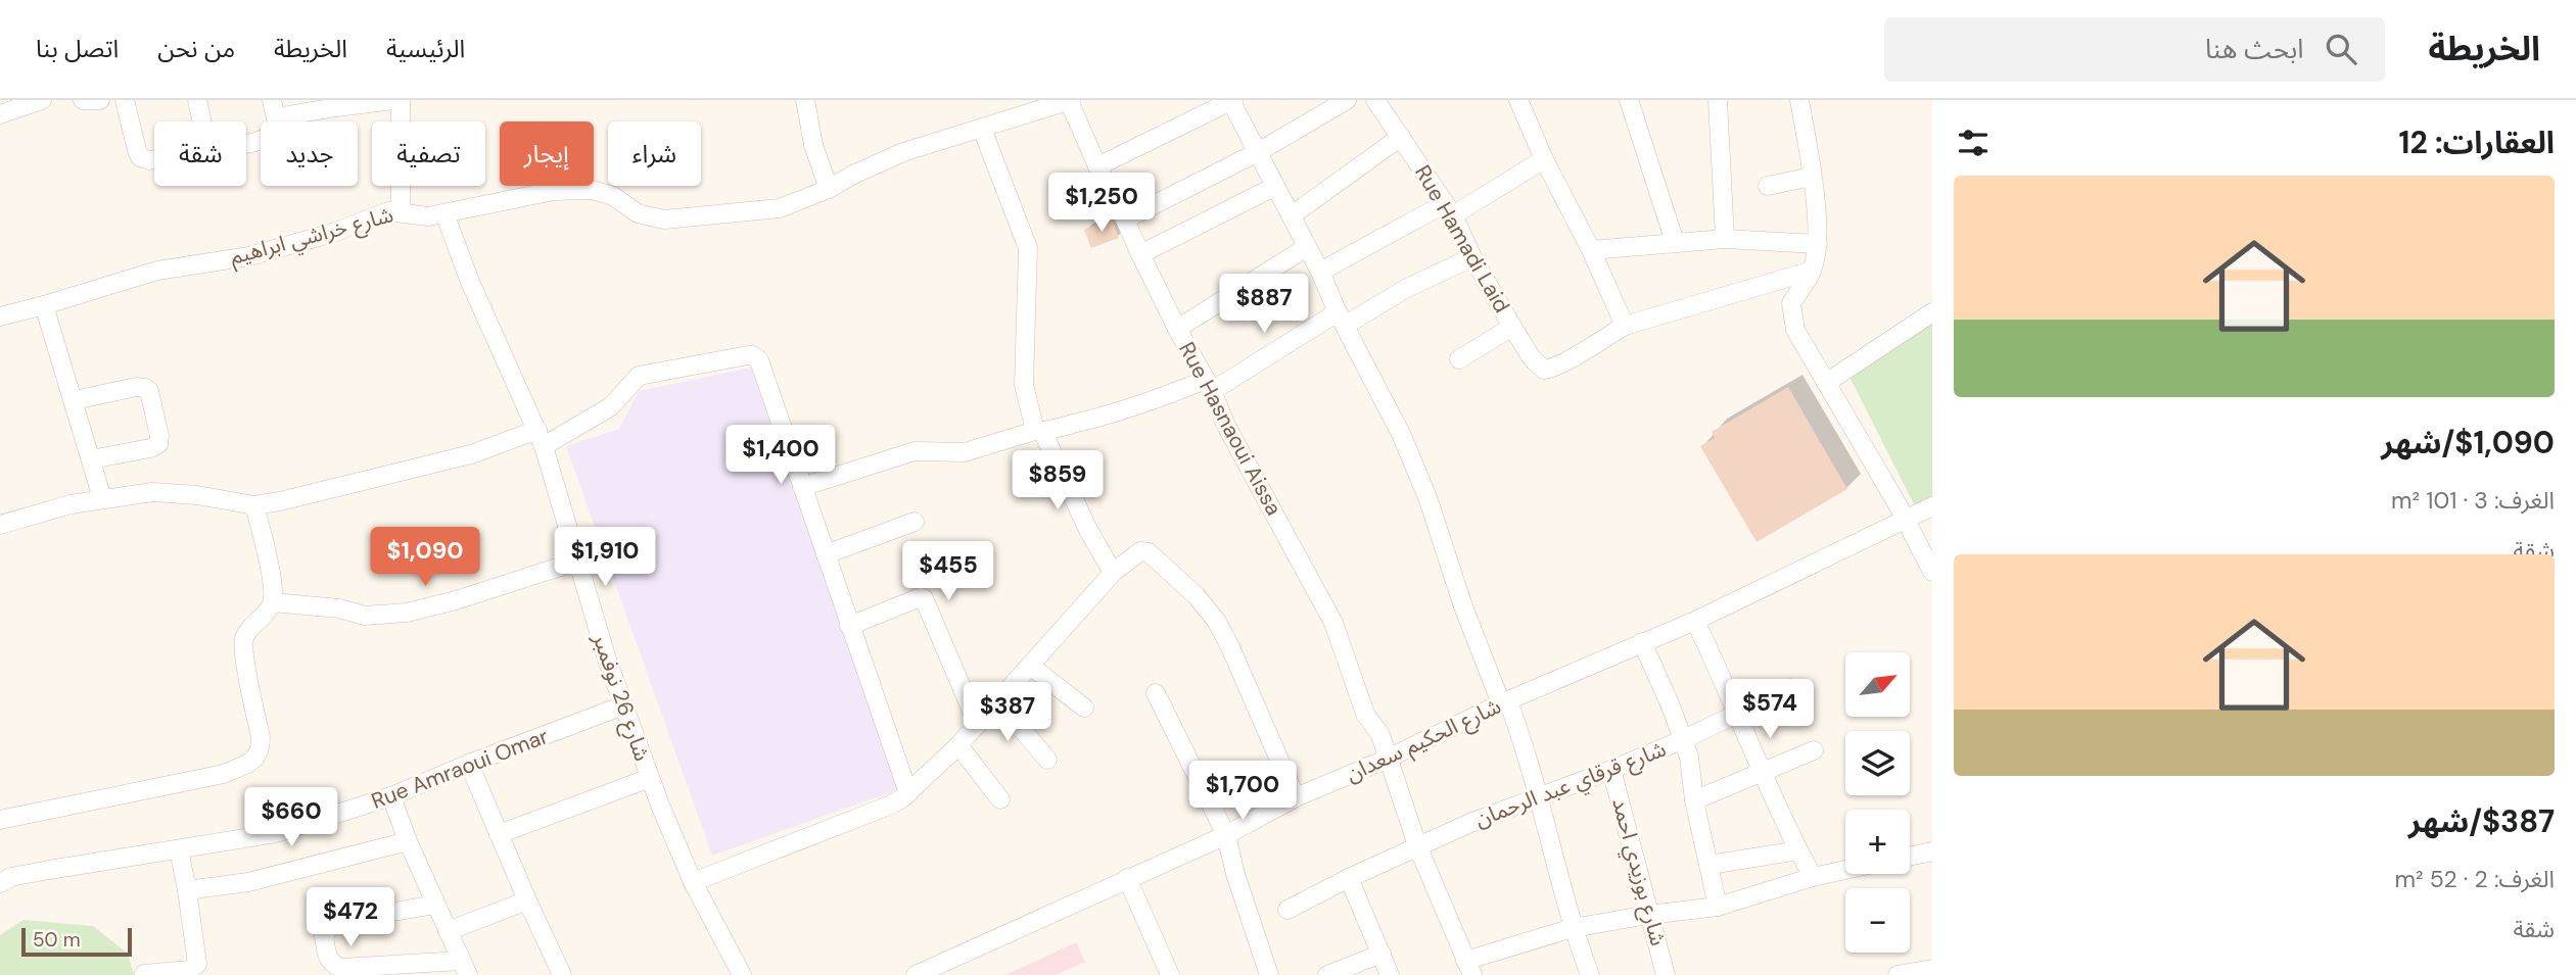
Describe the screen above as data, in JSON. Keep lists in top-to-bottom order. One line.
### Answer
{"streets":{"street":["شارع خراشي ابراهيم","Rue Hamadi Laid","Rue Hasnaoui Aissa","شارع 26 نوفمبر","شارع الحكيم سعدان","Rue Amraoui Omar","شارع قرقاي عبد الرحمان","شارع بوزيدي احمد"]},"crossings":[["شارع خراشي ابراهيم","Rue Hasnaoui Aissa"],["شارع خراشي ابراهيم","شارع 26 نوفمبر"],["Rue Hasnaoui Aissa","شارع الحكيم سعدان"],["Rue Hasnaoui Aissa","شارع قرقاي عبد الرحمان"],["شارع 26 نوفمبر","Rue Amraoui Omar"],["شارع قرقاي عبد الرحمان","شارع بوزيدي احمد"]],"scale_bar":"50 m","north":"top right","page":{"header":"الخريطة","search":"ابحث هنا","nav":["الرئيسية","الخريطة","من نحن","اتصل بنا"],"heading":"العقارات: 12","chip":["شراء","إيجار","تصفية","جديد","شقة"],"price":["$1,250","$887","$1,400","$859","$1,090","$1,910","$455","$574","$387","$1,700","$660","$472"],"list":[{"name":"$1,090/شهر","note":"الغرف: 3 · 101 m² · شقة"},{"name":"$387/شهر","note":"الغرف: 2 · 52 m² · شقة"}],"map_buttons":["+","−"],"scale":"50 m"}}
